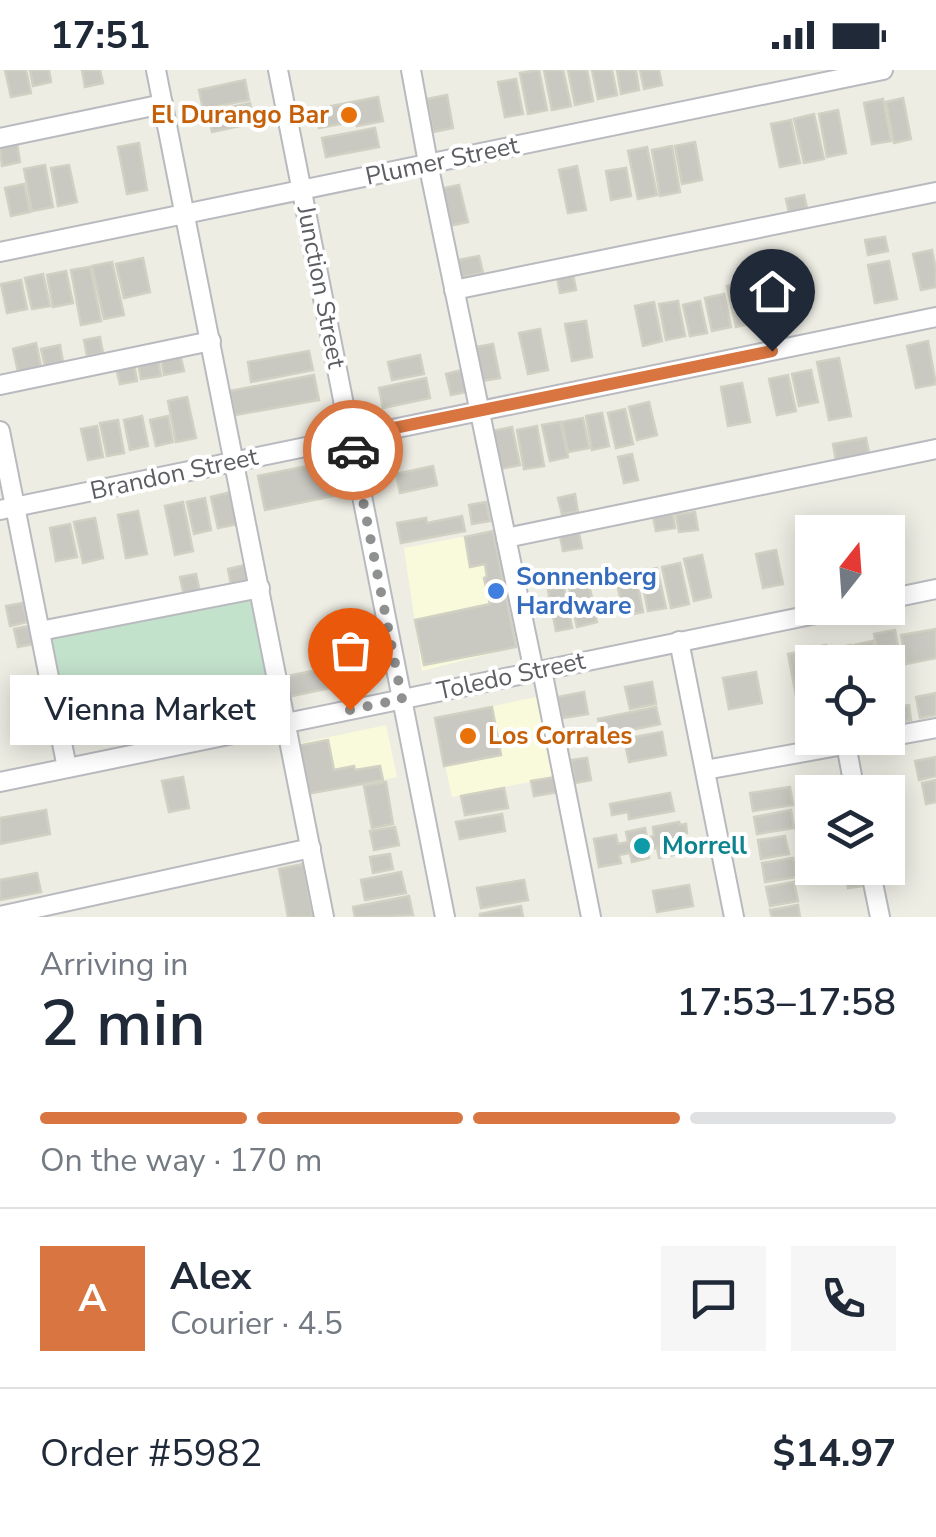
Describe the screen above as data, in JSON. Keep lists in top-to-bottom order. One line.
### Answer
{"streets":{"street":["Plumer Street","Junction Street","Brandon Street","Toledo Street"]},"crossings":[["Plumer Street","Junction Street"],["Junction Street","Brandon Street"],["Junction Street","Toledo Street"]],"places":["El Durango Bar","Sonnenberg Hardware","Vienna Market","Los Corrales","Morrell"],"north":"top","page":{"status":"17:51","bubble":"Vienna Market","heading":["2 min","Arriving in","17:53–17:58"],"panel":["Alex","Courier · 4.5","Order #5982","$14.97"],"bar":"On the way · 170 m","round":"A"}}
